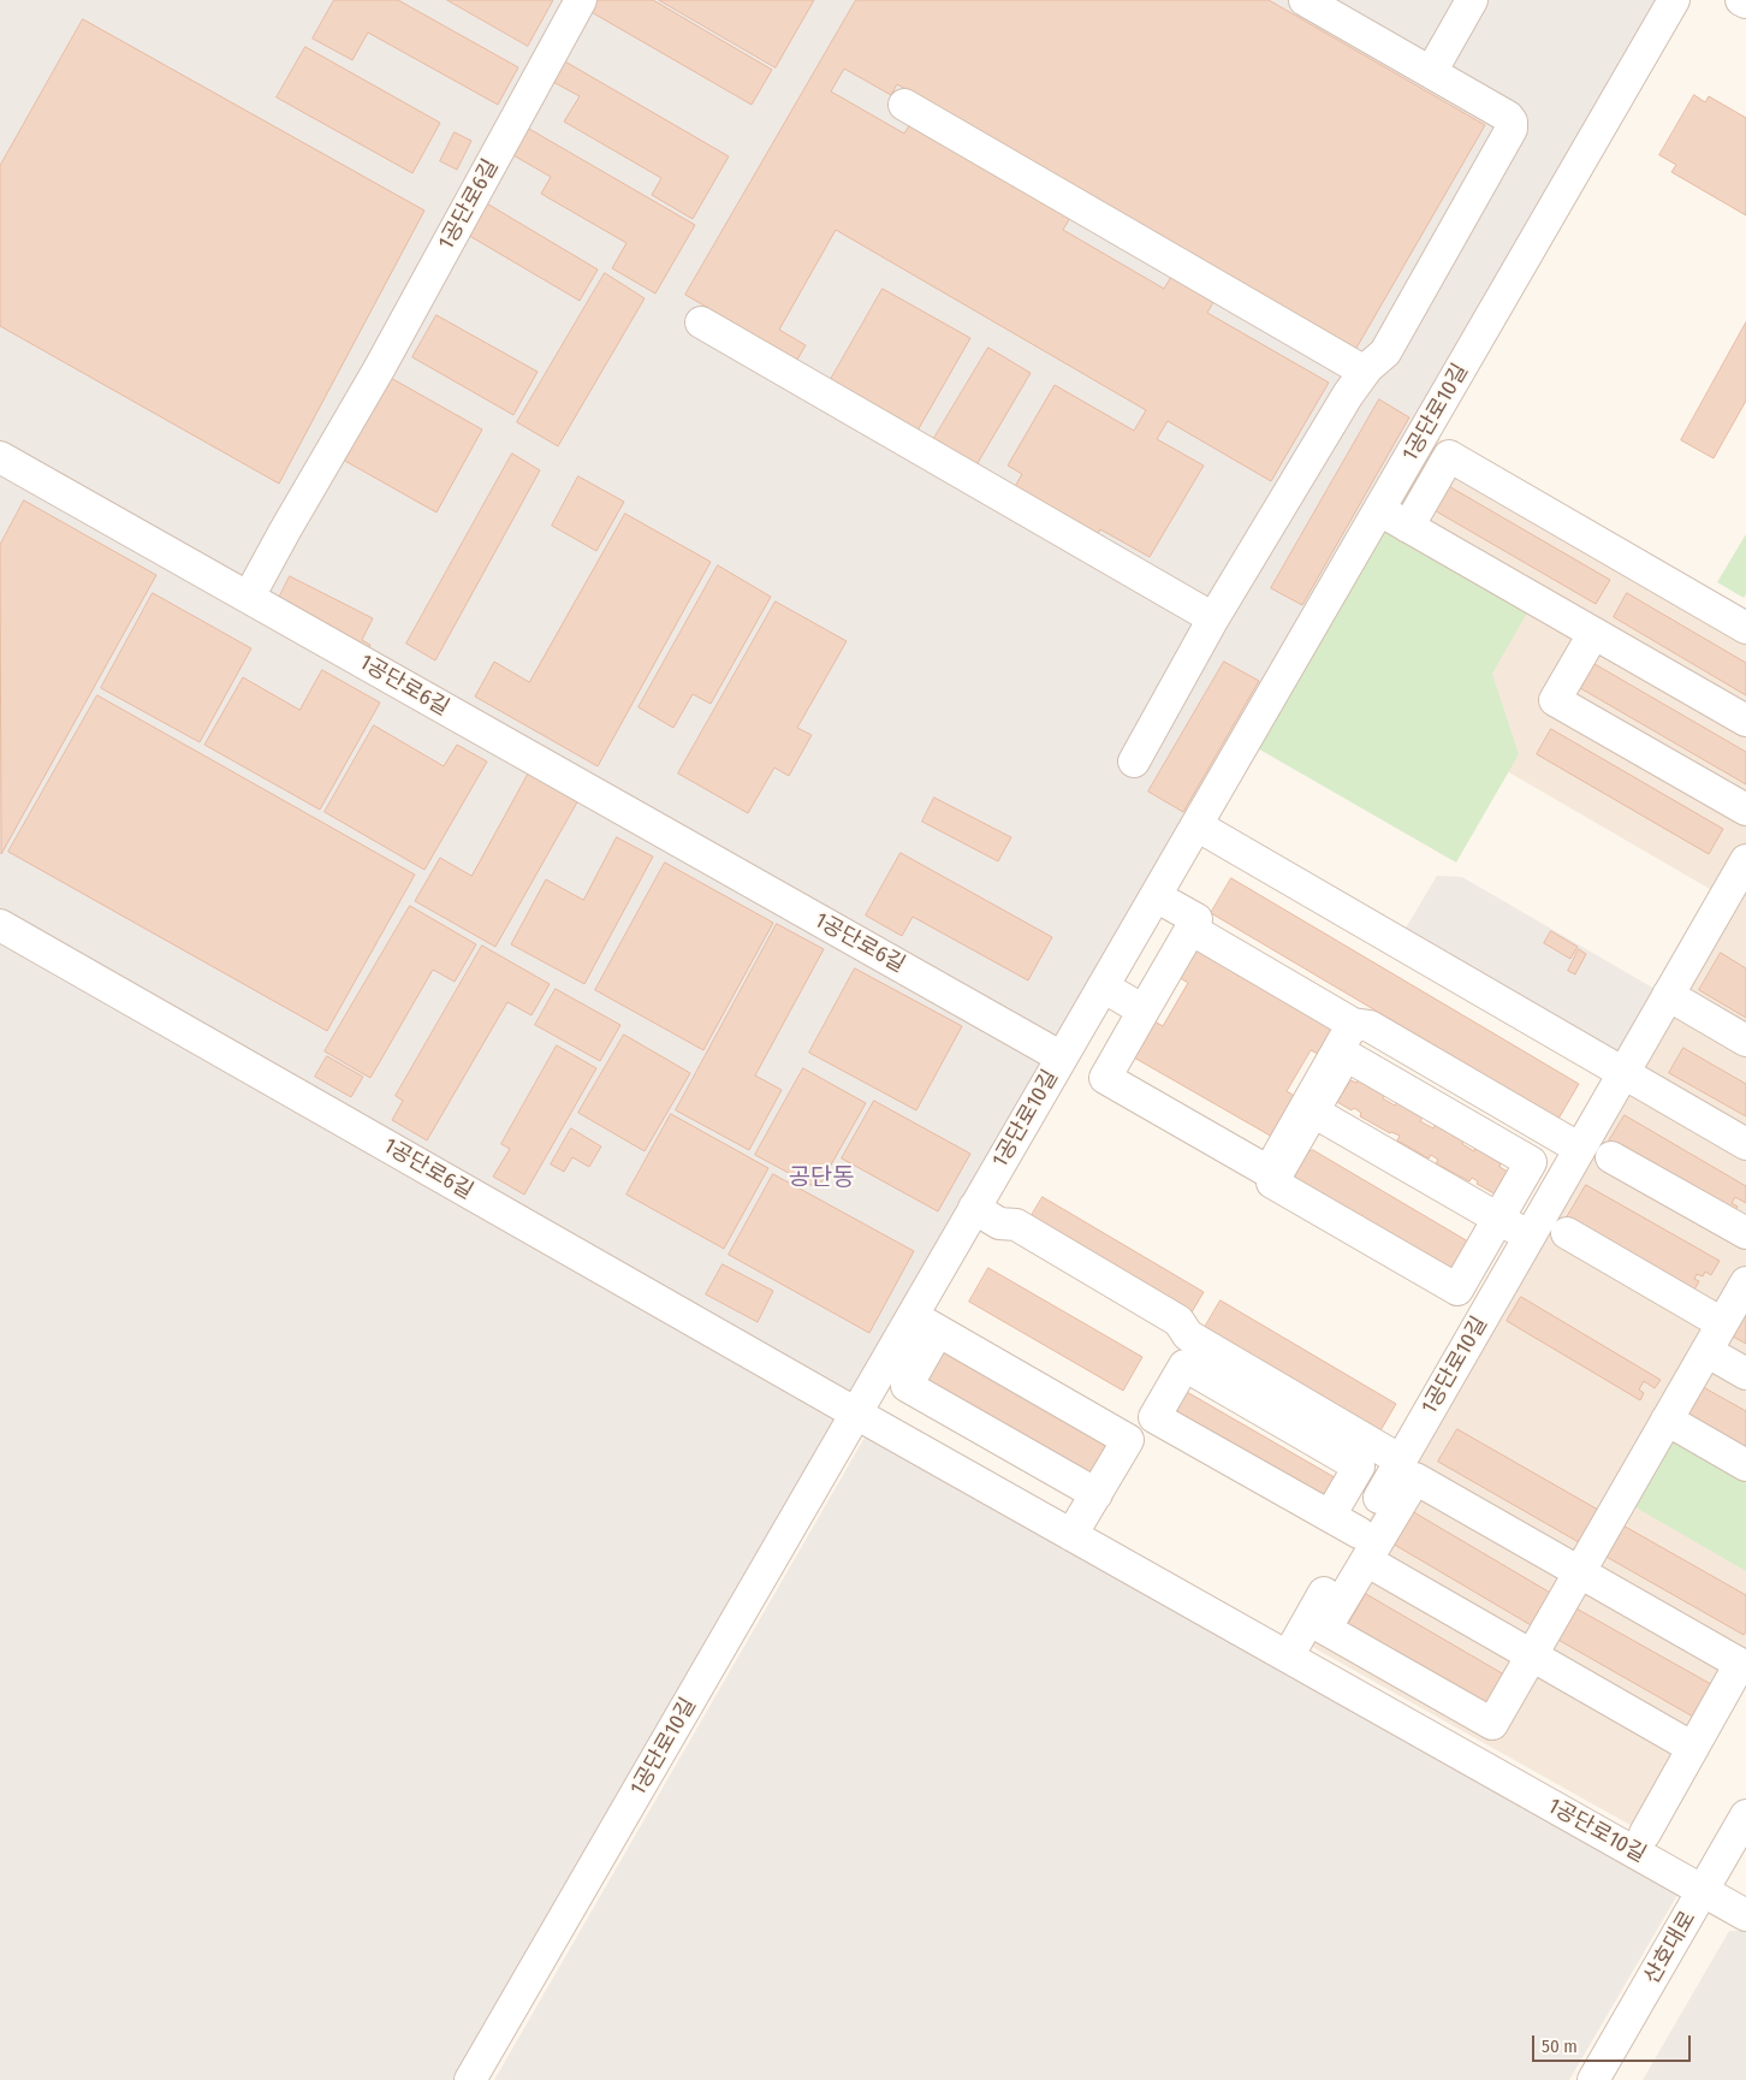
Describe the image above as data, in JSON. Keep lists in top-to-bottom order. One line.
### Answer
{"streets":{"street":["1공단로6길","1공단로10길","산호대로"]},"crossings":[["1공단로6길","1공단로10길"],["1공단로10길","산호대로"]],"districts":["공단동"],"scale_bar":"50 m"}
